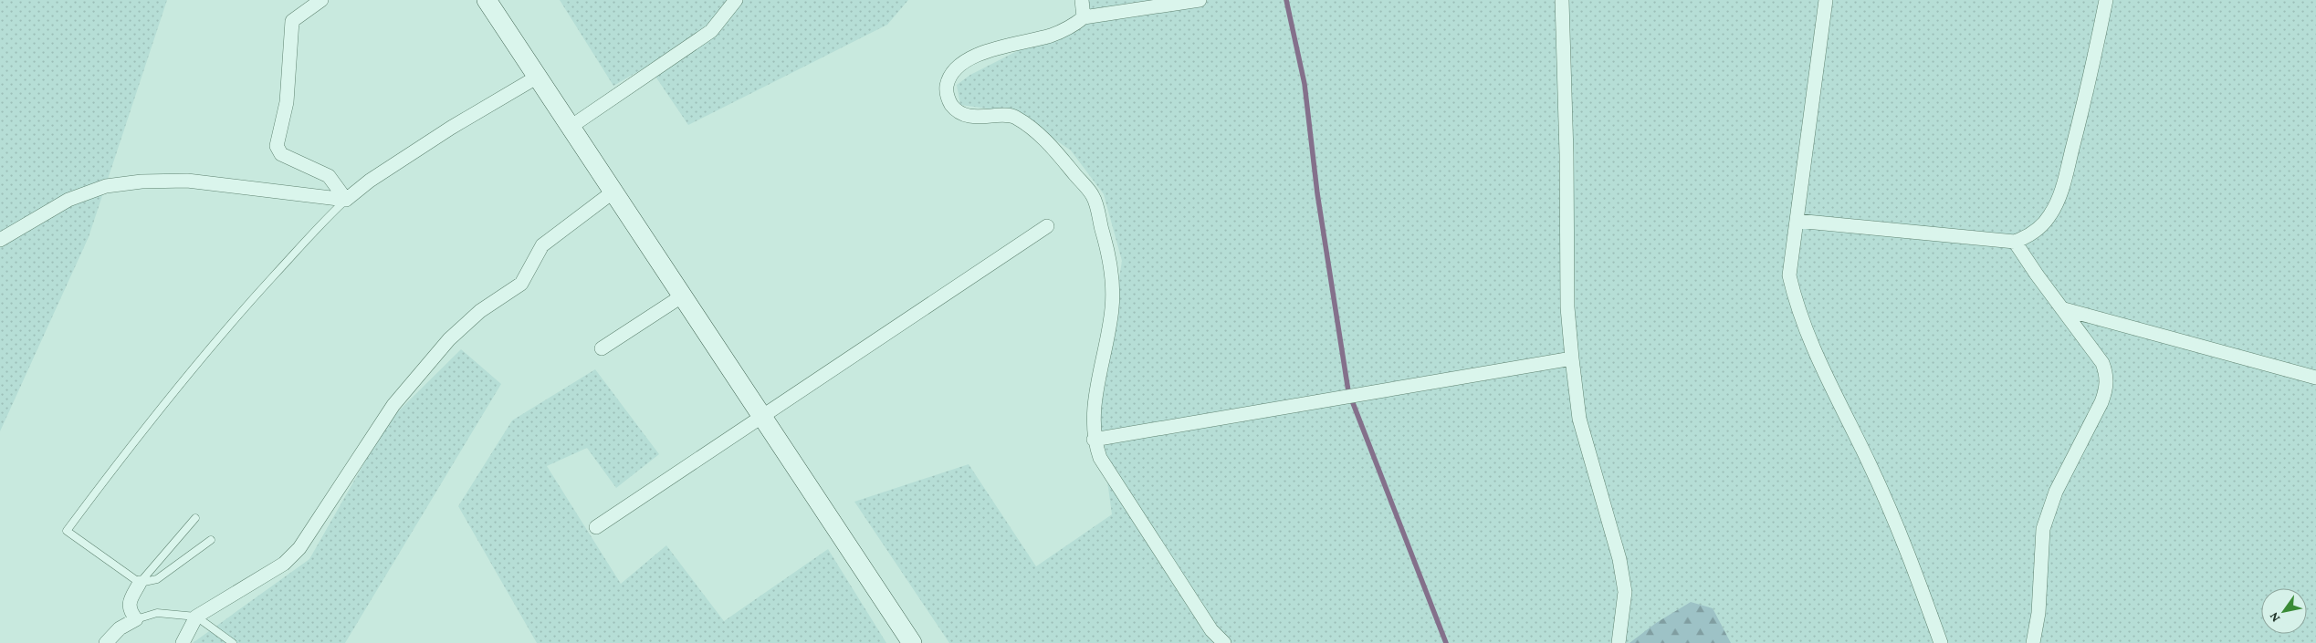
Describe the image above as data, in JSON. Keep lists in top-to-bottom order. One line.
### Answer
{"north":"bottom left"}
